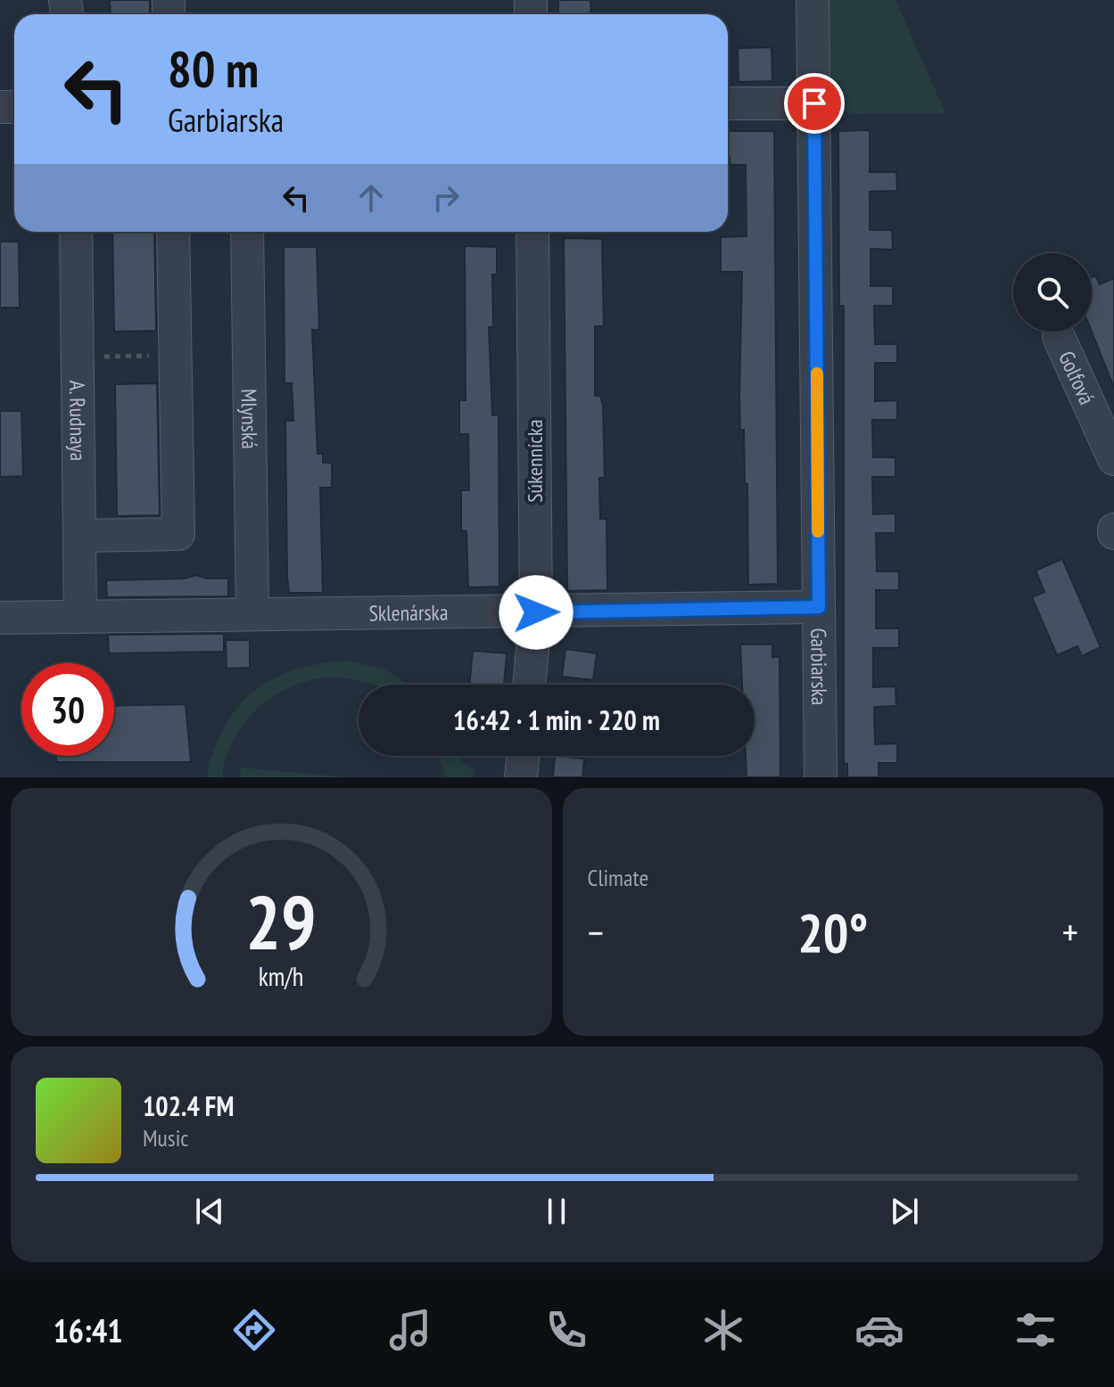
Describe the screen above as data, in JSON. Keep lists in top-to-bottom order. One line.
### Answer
{"streets":{"street":["Golfová","Mlynská","A. Rudnaya","Súkennícka","Sklenárska","Garbiarska"]},"crossings":[["Mlynská","Sklenárska"],["A. Rudnaya","Sklenárska"],["Súkennícka","Sklenárska"],["Sklenárska","Garbiarska"]],"page":{"turn":["80 m","Garbiarska"],"limit":"30","trip":"16:42 · 1 min · 220 m","tile":"Climate","heat":["−","20°","+"],"song":["102.4 FM","Music"],"tabs":"16:41","gauge":["29","km/h"]}}
